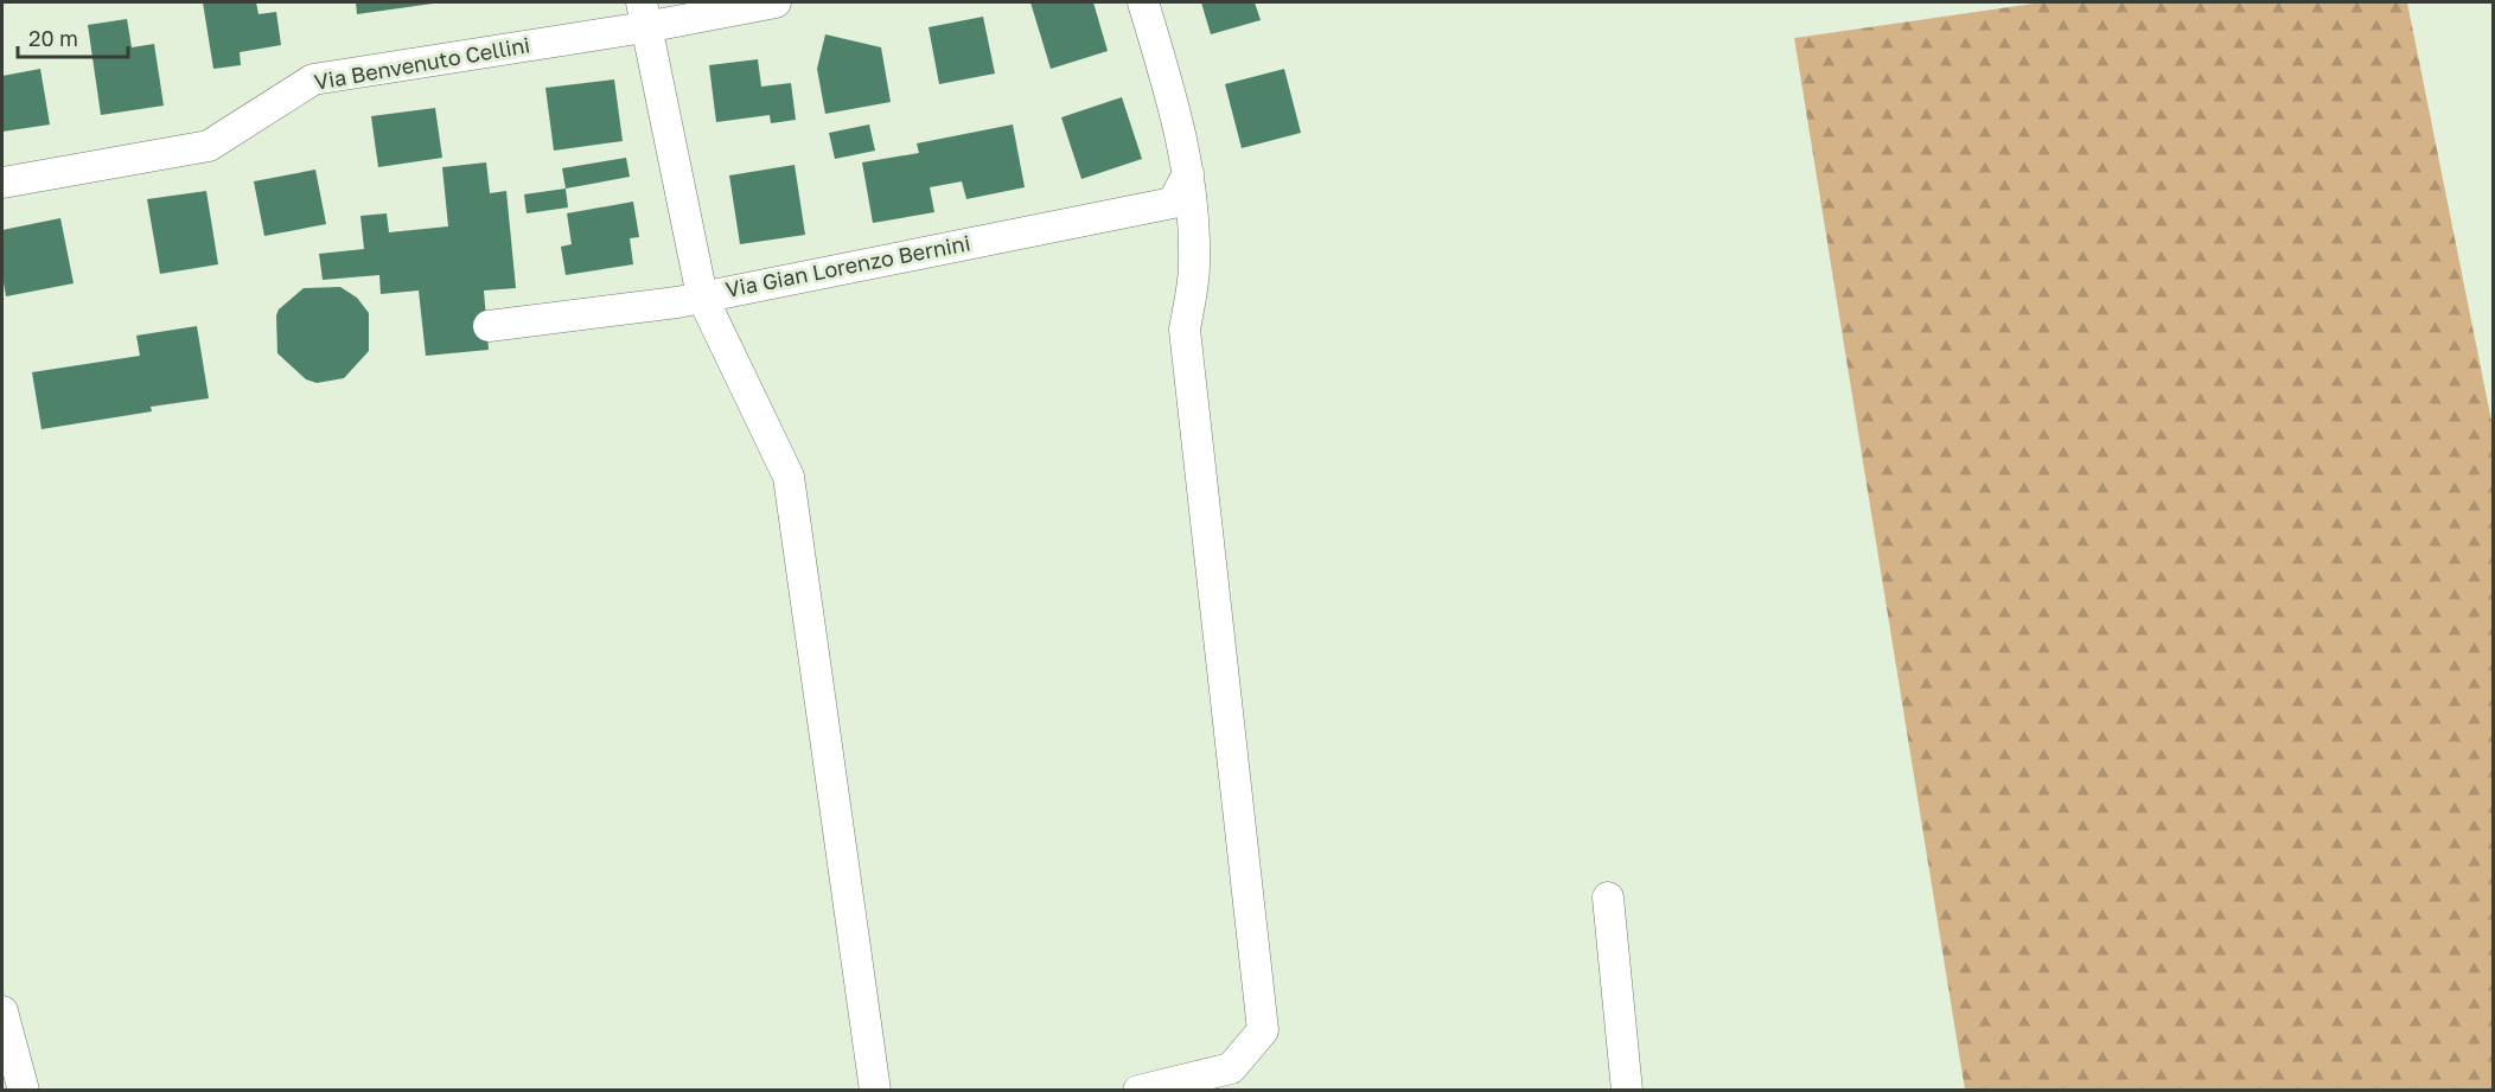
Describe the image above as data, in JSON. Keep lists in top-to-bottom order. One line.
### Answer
{"streets":{"street":["Via Benvenuto Cellini","Via Gian Lorenzo Bernini"]},"scale_bar":"20 m"}
